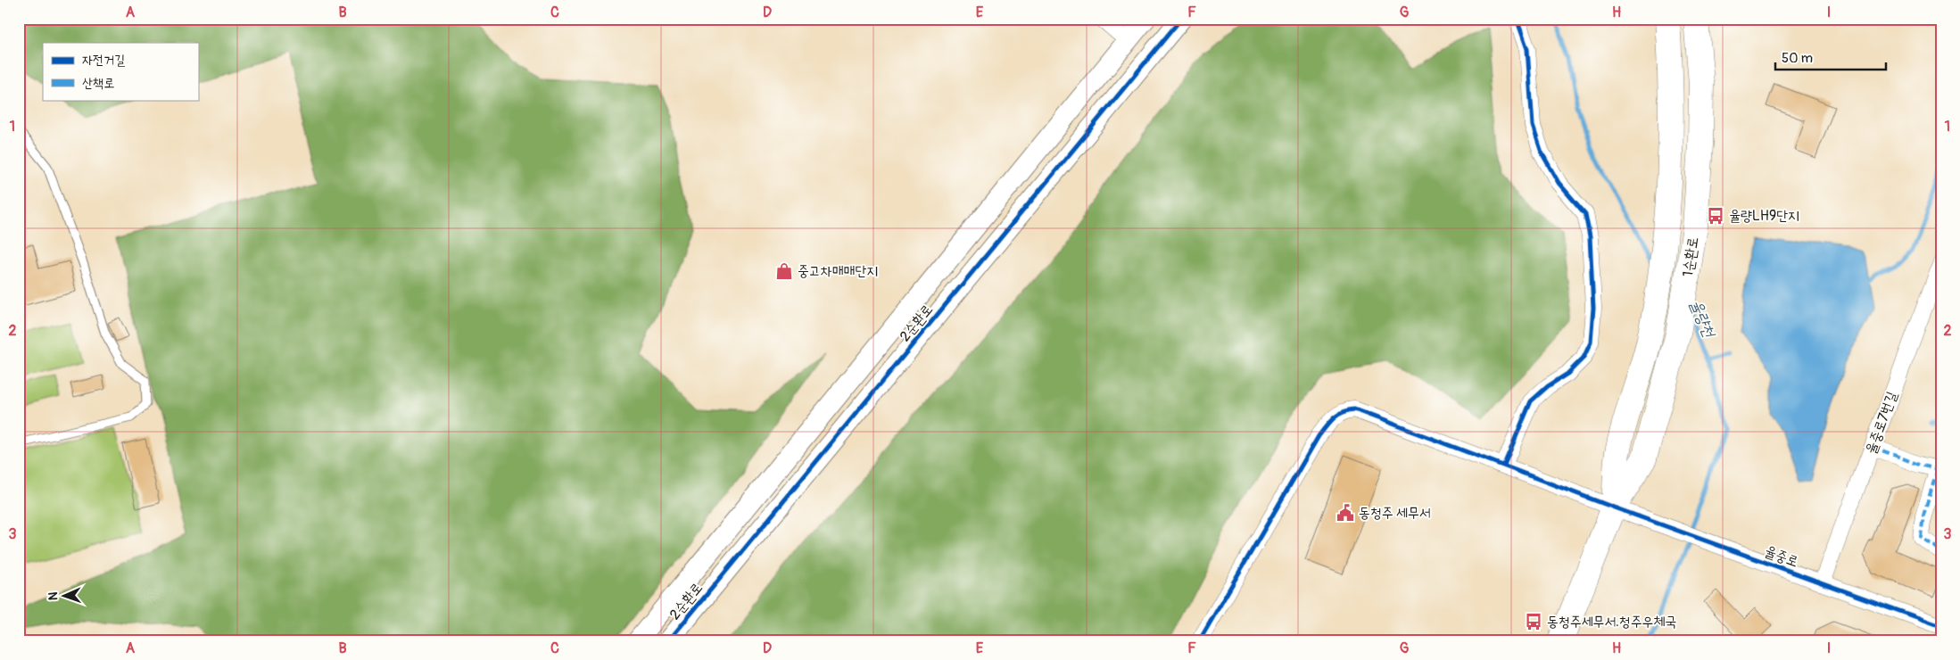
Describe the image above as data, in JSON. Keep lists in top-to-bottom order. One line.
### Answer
{"streets":{"main road":["1순환로"],"street":["2순환로","율중로7번길","율중로"]},"crossings":[["1순환로","율중로"],["율중로7번길","율중로"]],"water":["율량천"],"places":{"bus stop":["율량LH9단지","동청주세무서.청주우체국"],"shop":["중고차매매단지"],"public building":["동청주 세무서"]},"legend":["자전거길","산책로"],"scale_bar":"50 m","north":"left","grid":{"columns":["A","B","C","D","E","F","G","H","I"],"rows":["1","2","3"]}}
